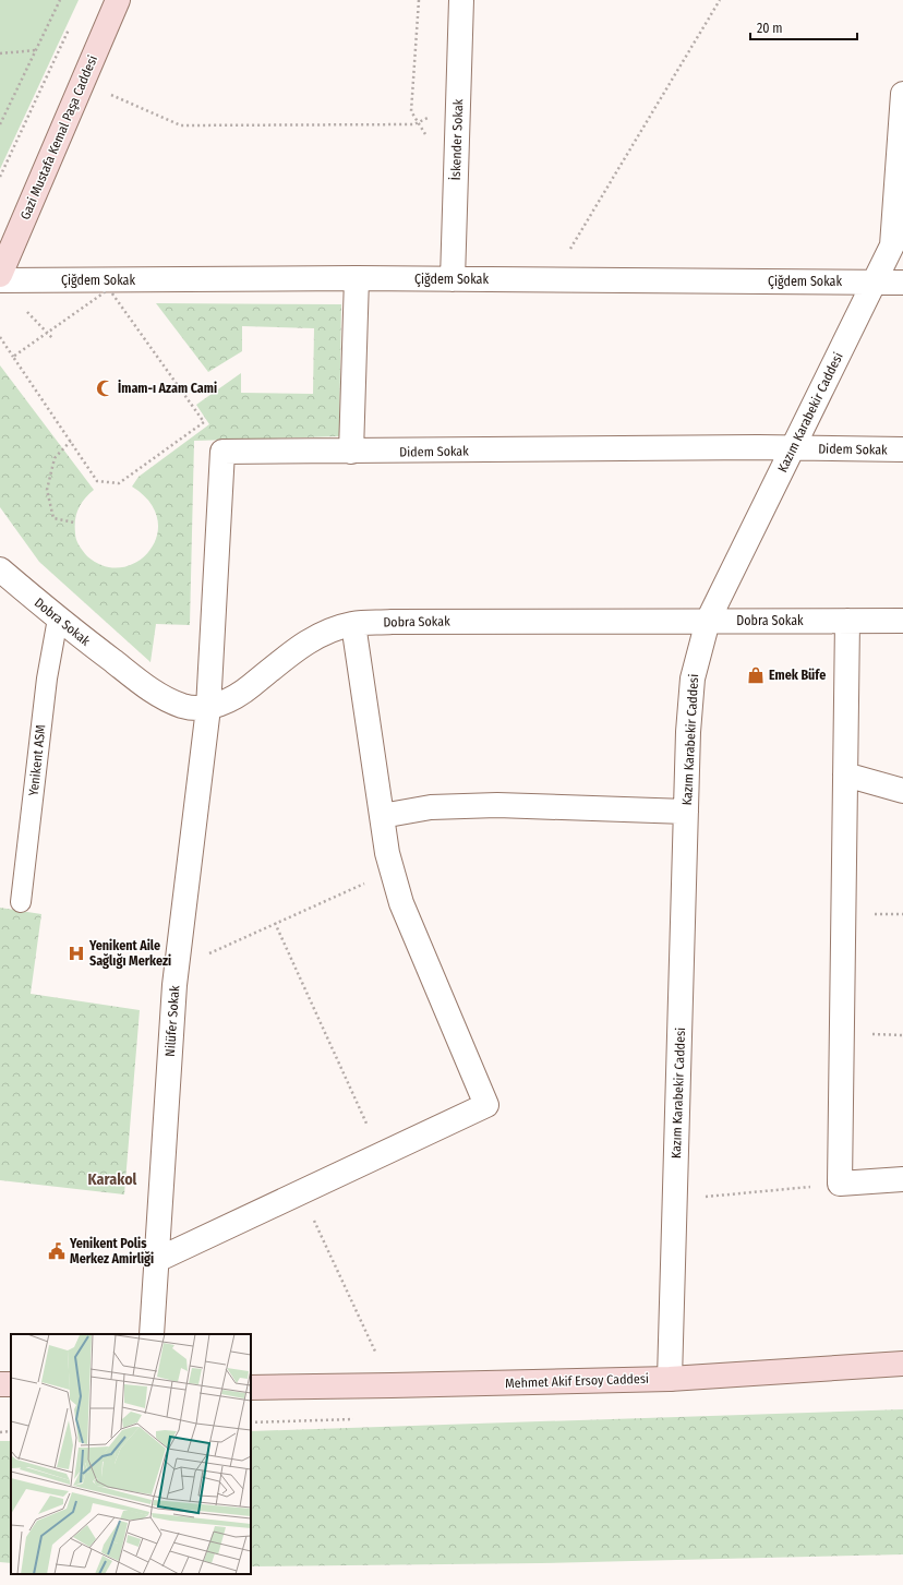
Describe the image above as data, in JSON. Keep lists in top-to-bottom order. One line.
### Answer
{"streets":{"street":["Gazi Mustafa Kemal Paşa Caddesi","İskender Sokak","Çiğdem Sokak","Kazım Karabekir Caddesi","Didem Sokak","Dobra Sokak","Nilüfer Sokak","Mehmet Akif Ersoy Caddesi"],"lane":["Yenikent ASM"]},"crossings":[["İskender Sokak","Çiğdem Sokak"],["Çiğdem Sokak","Kazım Karabekir Caddesi"],["Kazım Karabekir Caddesi","Didem Sokak"],["Kazım Karabekir Caddesi","Dobra Sokak"],["Kazım Karabekir Caddesi","Mehmet Akif Ersoy Caddesi"],["Didem Sokak","Dobra Sokak"],["Didem Sokak","Nilüfer Sokak"],["Dobra Sokak","Yenikent ASM"],["Dobra Sokak","Nilüfer Sokak"]],"districts":["Karakol"],"places":{"mosque":["İmam-ı Azam Cami"],"shop":["Emek Büfe"],"hospital":["Yenikent Aile Sağlığı Merkezi"],"public building":["Yenikent Polis Merkez Amirliği"]},"scale_bar":"20 m"}
